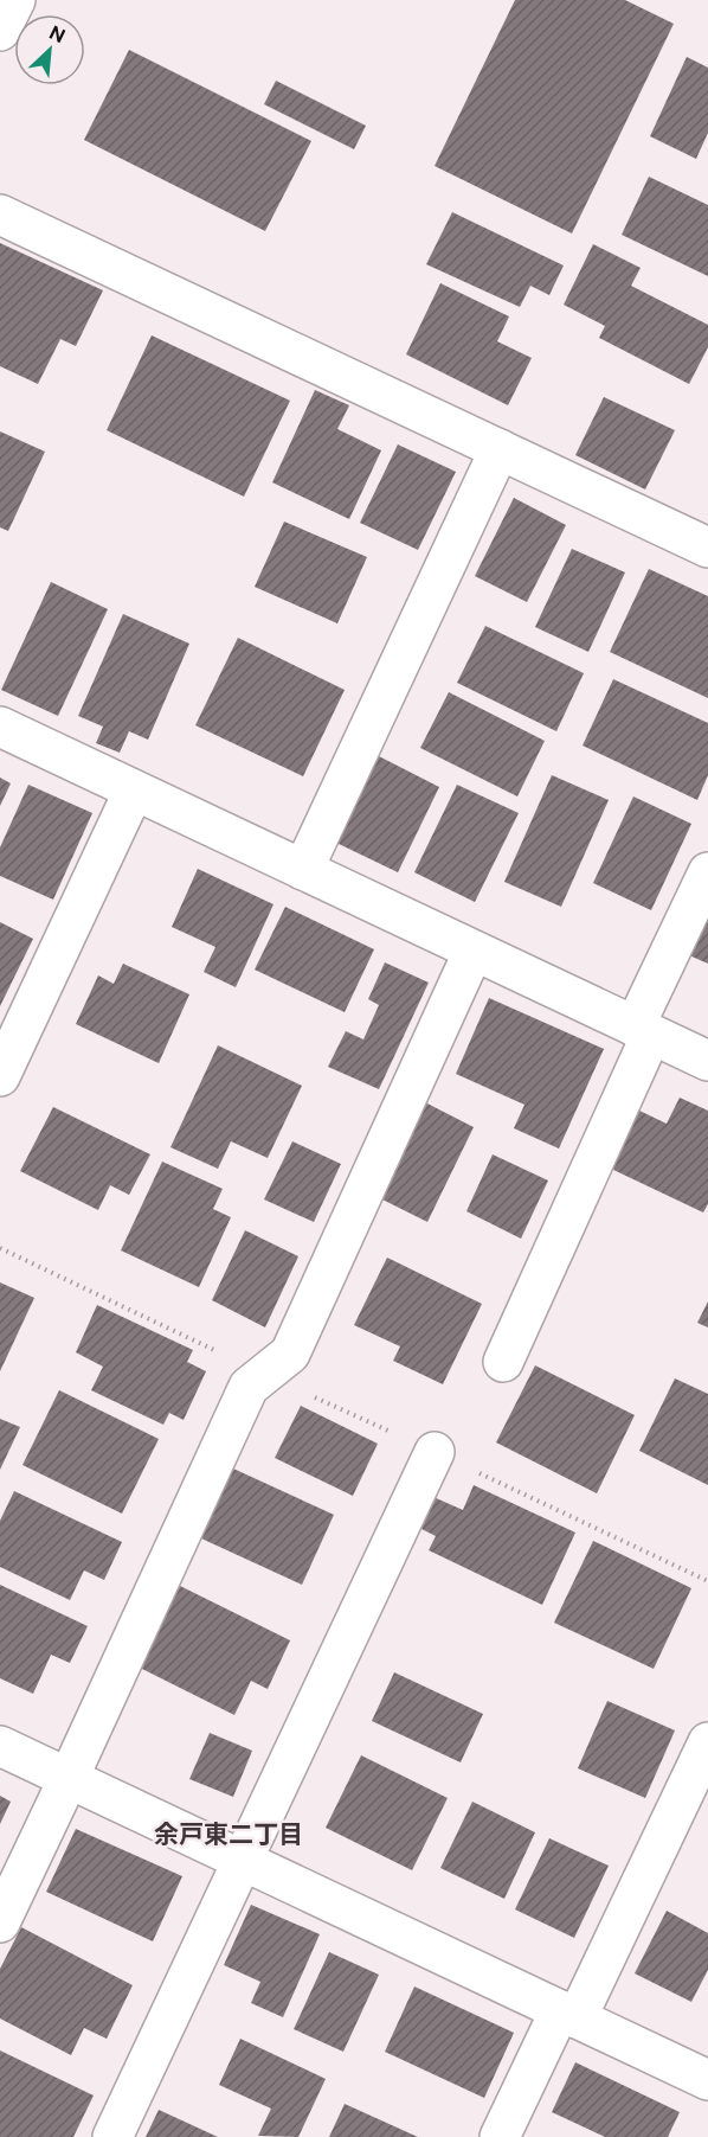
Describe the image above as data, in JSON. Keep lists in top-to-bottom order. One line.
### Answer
{"districts":["余戸東二丁目"],"north":"top right"}
